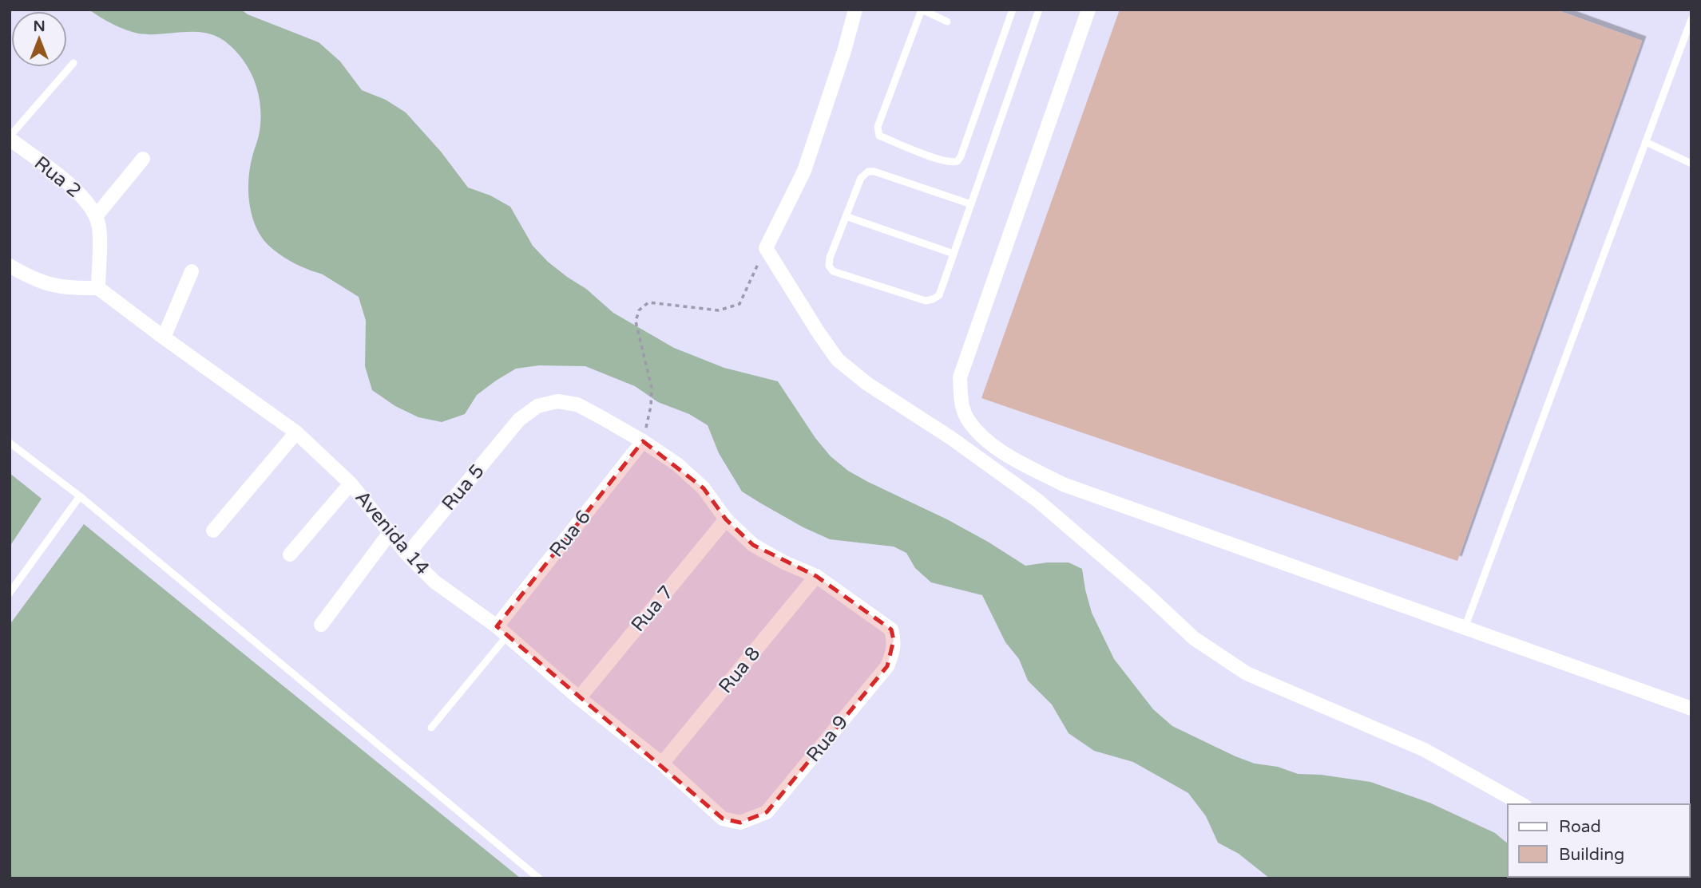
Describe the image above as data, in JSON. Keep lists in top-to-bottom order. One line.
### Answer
{"streets":{"street":["Rua 2","Rua 5","Avenida 14","Rua 6","Rua 7","Rua 8","Rua 9"]},"crossings":[["Rua 2","Avenida 14"],["Rua 5","Avenida 14"],["Rua 5","Rua 6"],["Rua 5","Rua 7"],["Rua 5","Rua 8"],["Rua 5","Rua 9"],["Avenida 14","Rua 6"],["Avenida 14","Rua 7"],["Avenida 14","Rua 8"],["Avenida 14","Rua 9"]],"legend":["Road","Building"],"north":"top"}
